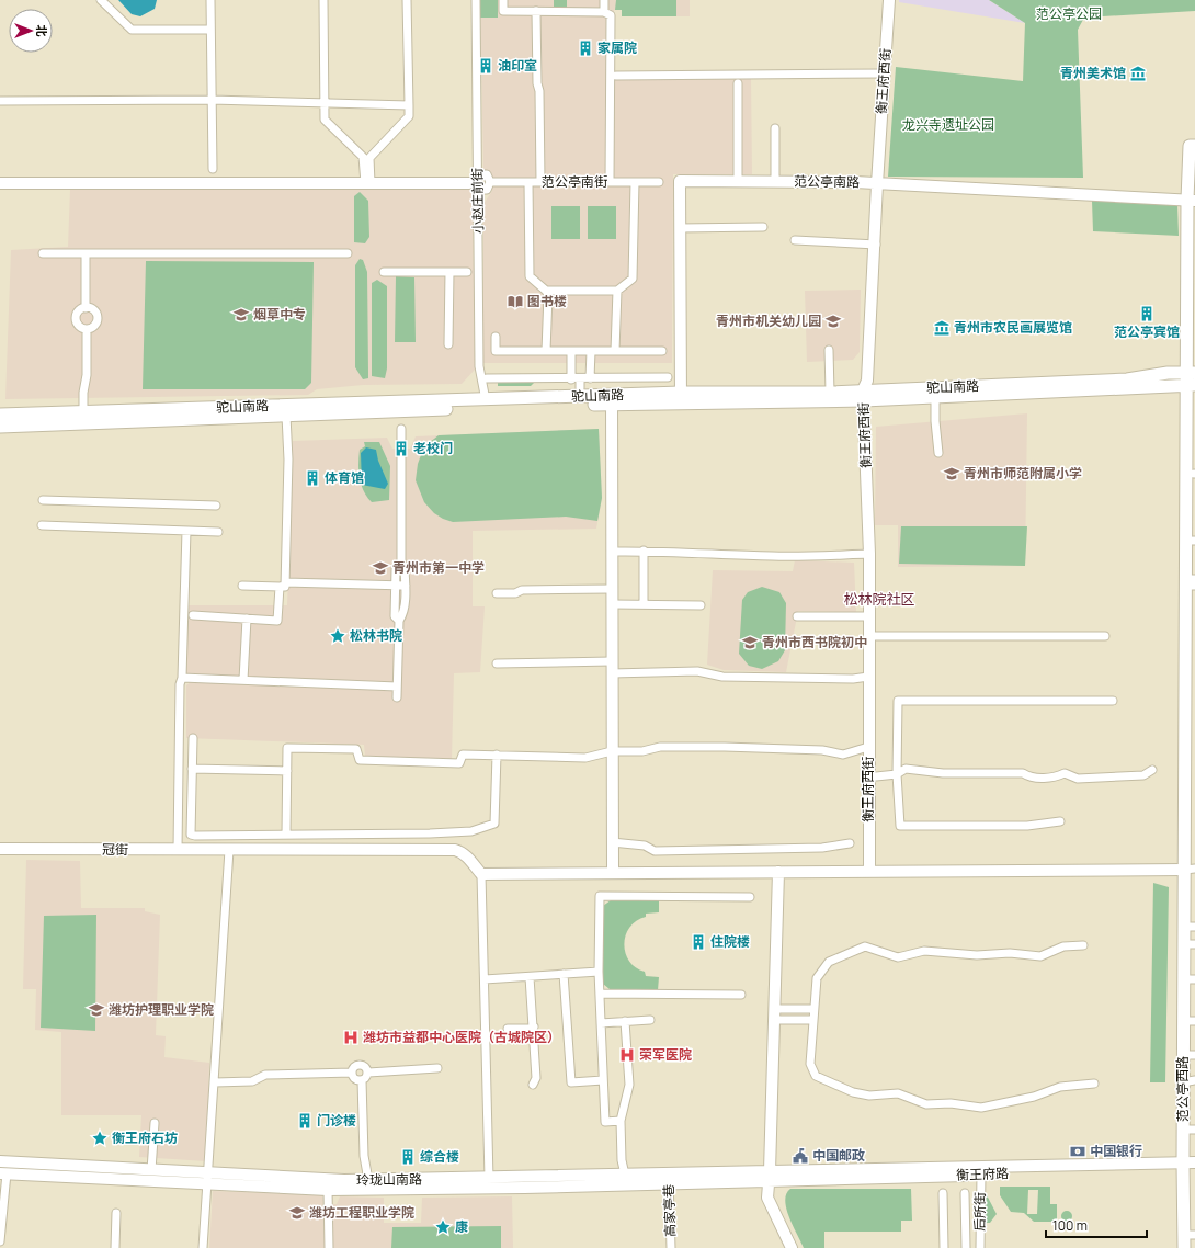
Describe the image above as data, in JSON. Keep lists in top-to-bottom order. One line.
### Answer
{"streets":{"main road":["驼山南路","范公亭西路"],"street":["衡王府西街","范公亭南街","范公亭南路","小赵庄前街","冠街","衡王府路","玲珑山南路","高家亭巷","后所街"]},"crossings":[["衡王府西街","范公亭南路"],["衡王府西街","驼山南路"],["范公亭南路","驼山南路"],["范公亭南路","范公亭西路"],["小赵庄前街","驼山南路"],["驼山南路","范公亭西路"],["范公亭西路","衡王府路"],["衡王府路","玲珑山南路"],["衡王府路","后所街"],["玲珑山南路","高家亭巷"]],"districts":["松林院社区"],"parks":["范公亭公园","龙兴寺遗址公园"],"places":{"building":["家属院","油印室","范公亭宾馆","老校门","体育馆","住院楼","门诊楼","综合楼"],"museum":["青州美术馆","青州市农民画展览馆"],"library":["图书楼"],"school or university":["烟草中专","青州市机关幼儿园","青州市师范附属小学","青州市第一中学","青州市西书院初中","潍坊护理职业学院","潍坊工程职业学院"],"place":["松林书院","衡王府石坊","康"],"hospital":["潍坊市益都中心医院（古城院区）","荣军医院"],"bank":["中国银行"],"public building":["中国邮政"]},"scale_bar":"100 m","north":"right"}
